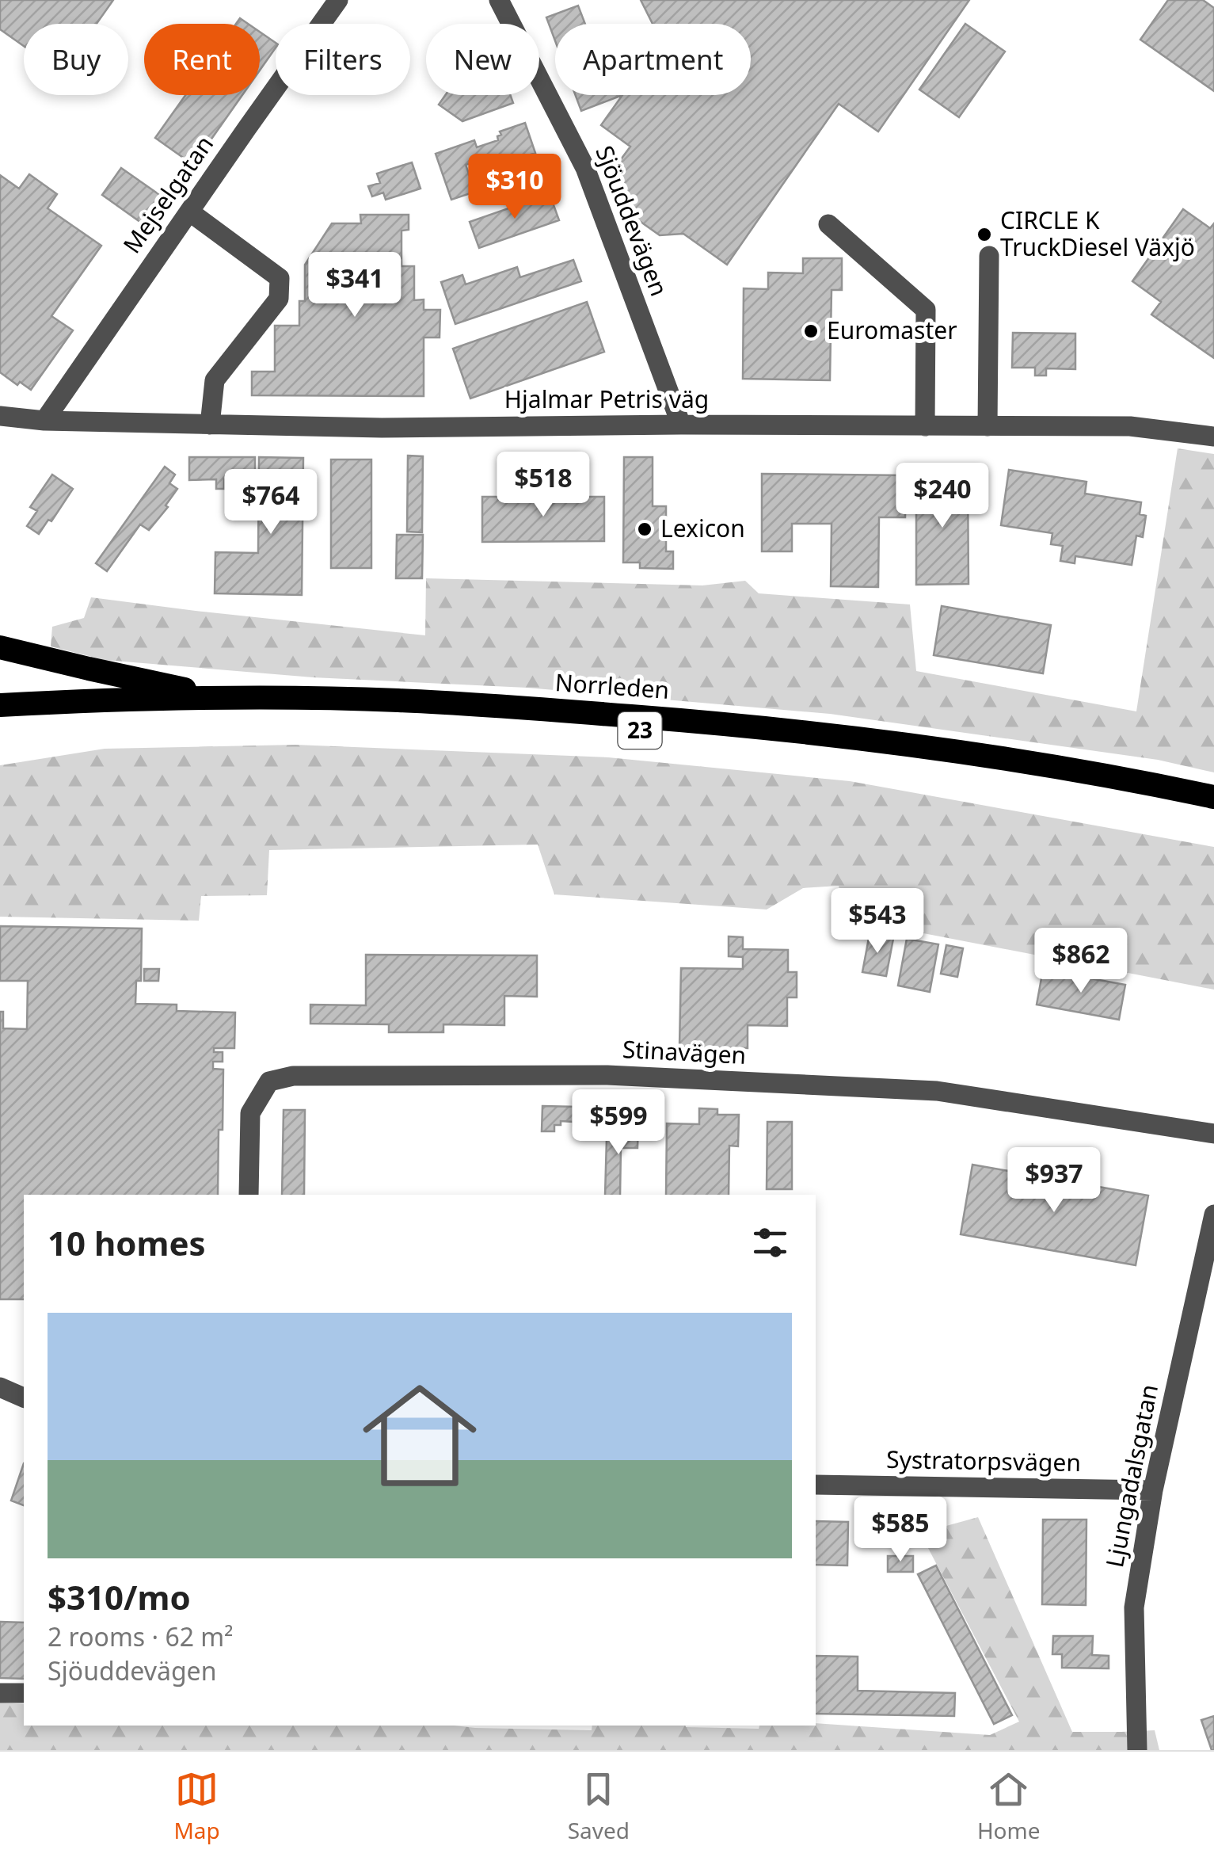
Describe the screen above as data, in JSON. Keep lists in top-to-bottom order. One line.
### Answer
{"streets":{"highway":["Norrleden","23"],"street":["Mejselgatan","Sjöuddevägen","Hjalmar Petris väg","Stinavägen","Systratorpsvägen","Ljungadalsgatan"]},"crossings":[["Mejselgatan","Hjalmar Petris väg"],["Sjöuddevägen","Hjalmar Petris väg"],["Systratorpsvägen","Ljungadalsgatan"]],"places":["CIRCLE K TruckDiesel Växjö","Euromaster","Lexicon"],"page":{"chip":["Buy","Rent","Filters","New","Apartment"],"price":["$310","$341","$518","$240","$764","$543","$862","$599","$937","$585"],"heading":"10 homes","list":[{"name":"$310/mo","note":"2 rooms · 62 m² · Sjöuddevägen"}],"tabs":["Map","Saved","Home"]}}
